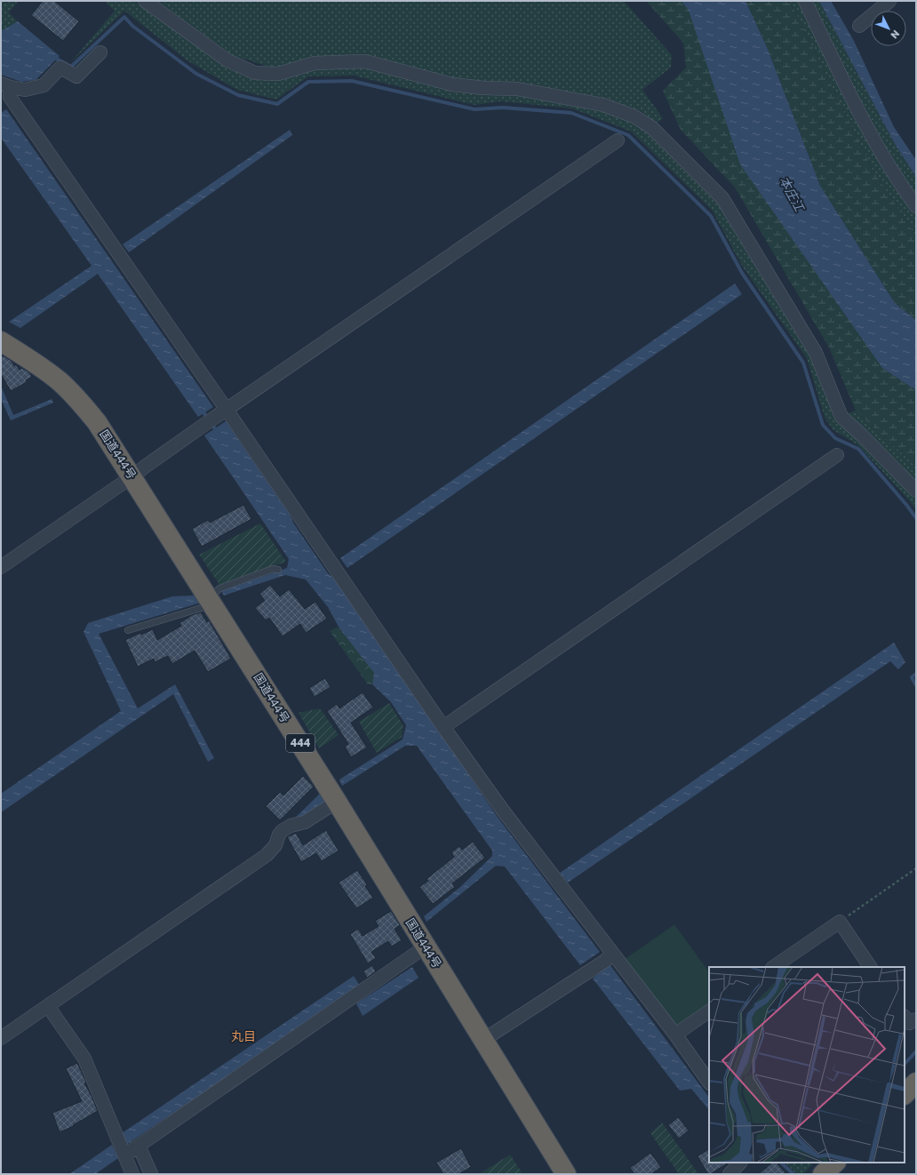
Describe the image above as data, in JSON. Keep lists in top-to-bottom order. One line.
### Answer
{"streets":{"highway":["国道444号","444"]},"districts":["丸目"],"water":["本庄江"],"north":"bottom right"}
